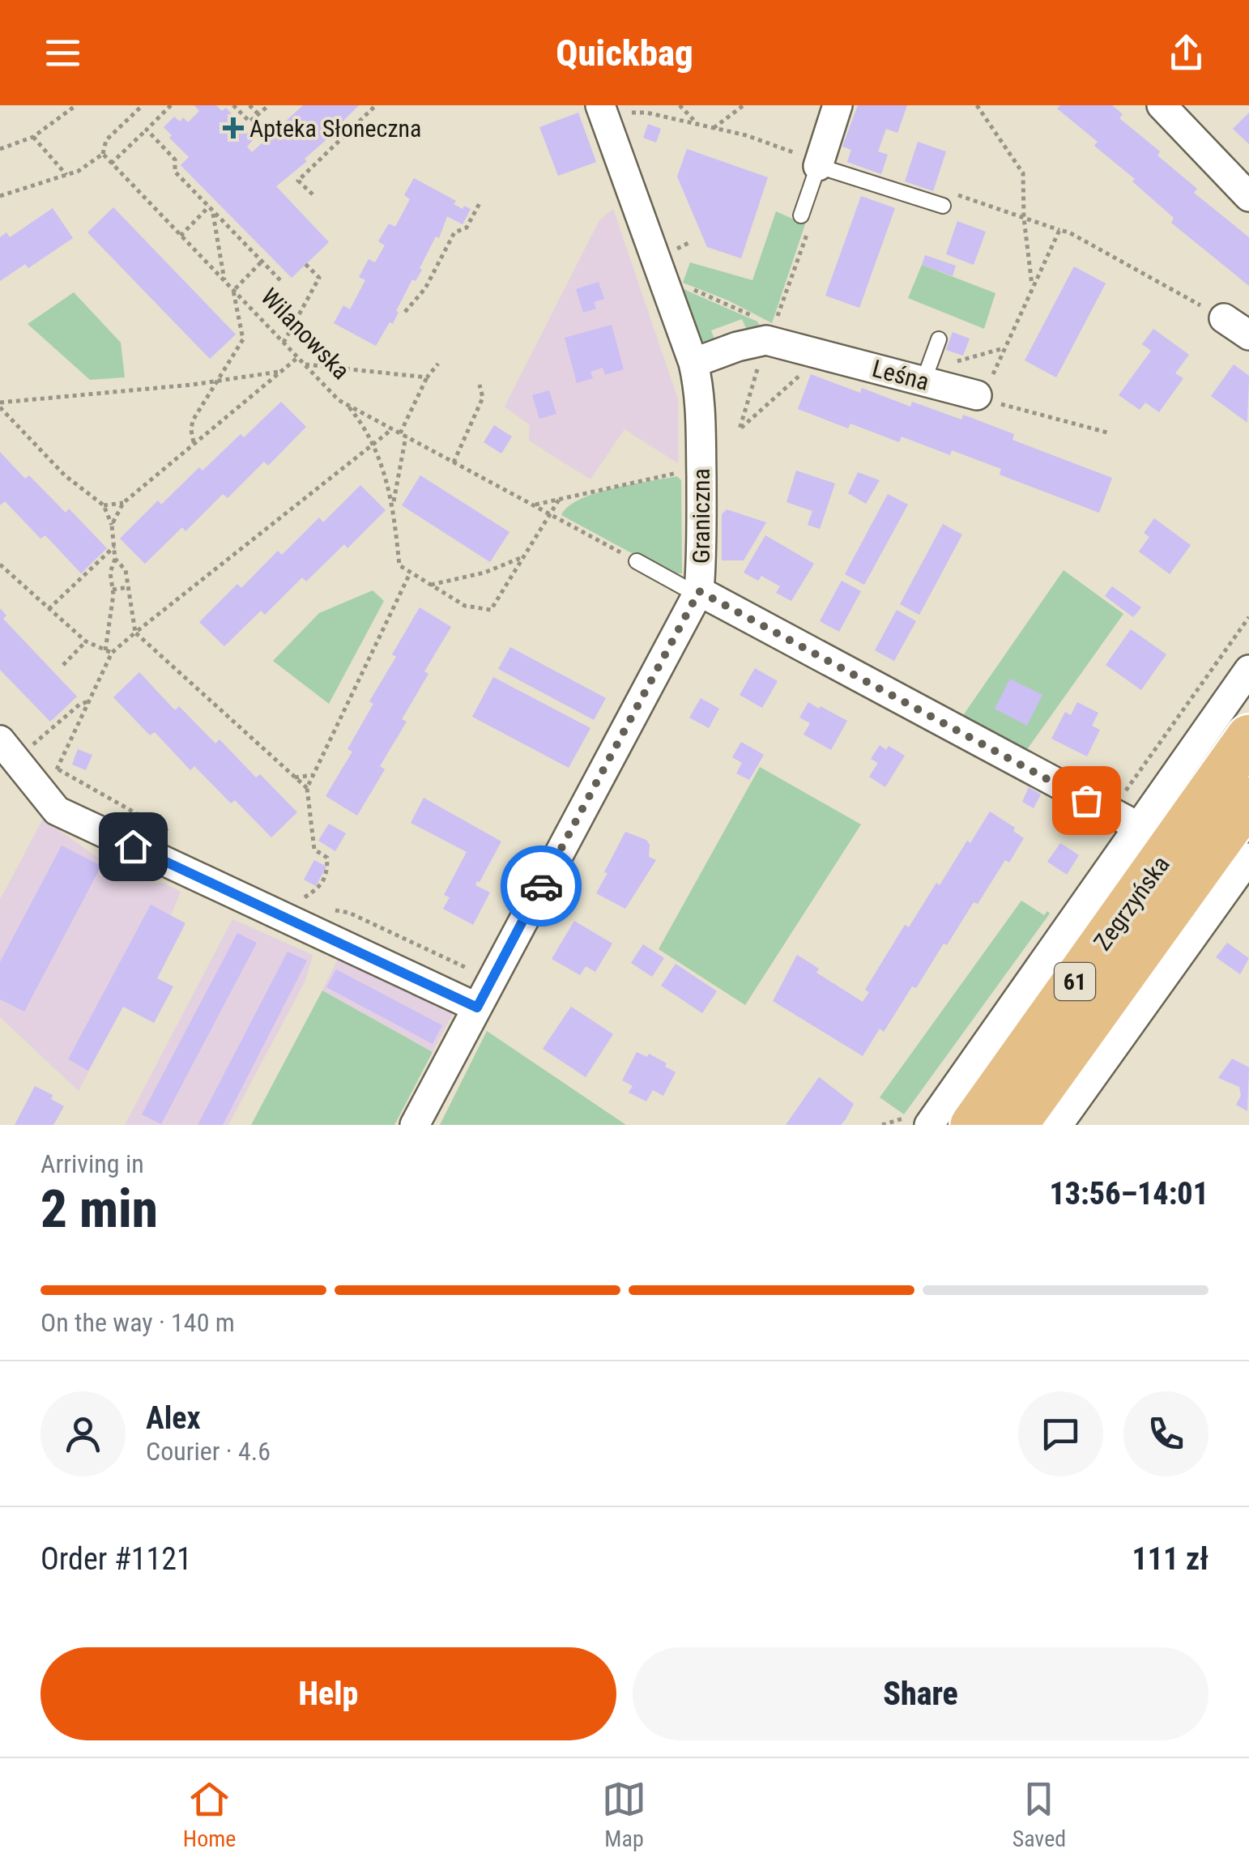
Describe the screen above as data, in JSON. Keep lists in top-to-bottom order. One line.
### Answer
{"streets":{"main road":["Zegrzyńska","61"],"street":["Leśna","Graniczna"],"path":["Wilanowska"]},"crossings":[["Leśna","Graniczna"],["Graniczna","Zegrzyńska"],["Graniczna","61"],["Zegrzyńska","61"]],"places":{"health":["Apteka Słoneczna"]},"page":{"header":"Quickbag","heading":["2 min","Arriving in","13:56–14:01"],"panel":["Alex","Courier · 4.6","Order #1121","111 zł"],"bar":"On the way · 140 m","buttons":["Help","Share"],"tabs":["Home","Map","Saved"]}}
